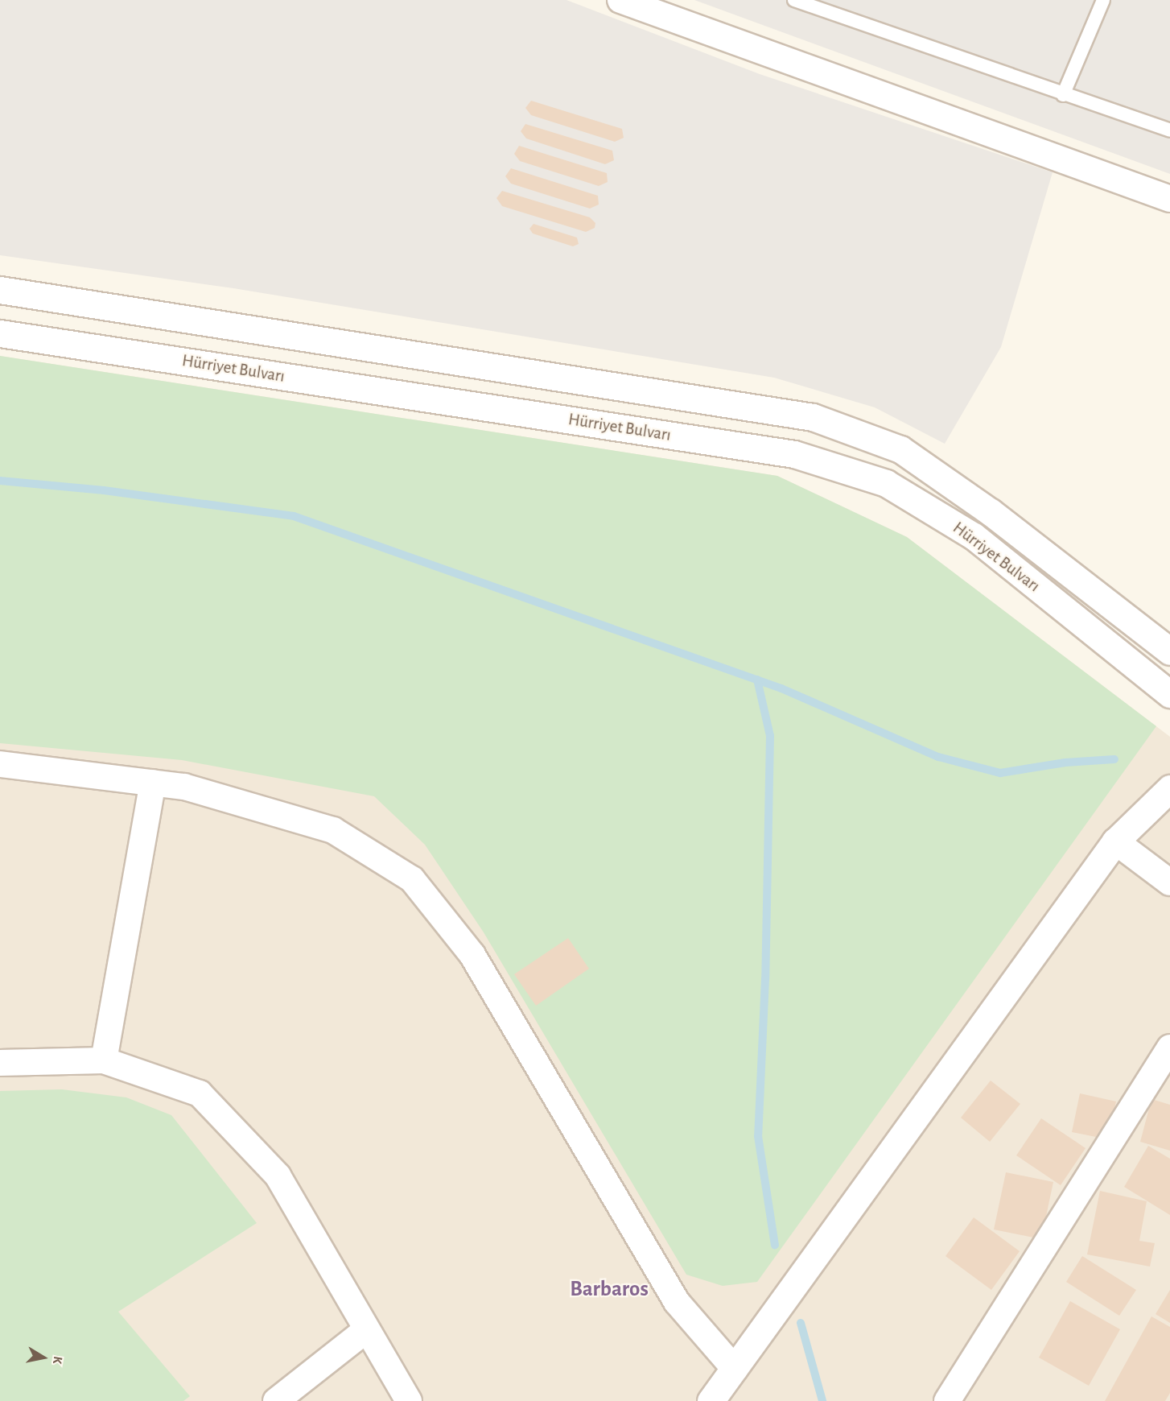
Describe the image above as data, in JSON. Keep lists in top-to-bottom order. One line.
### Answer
{"streets":{"main road":["Hürriyet Bulvarı"]},"districts":["Barbaros"],"north":"right"}
